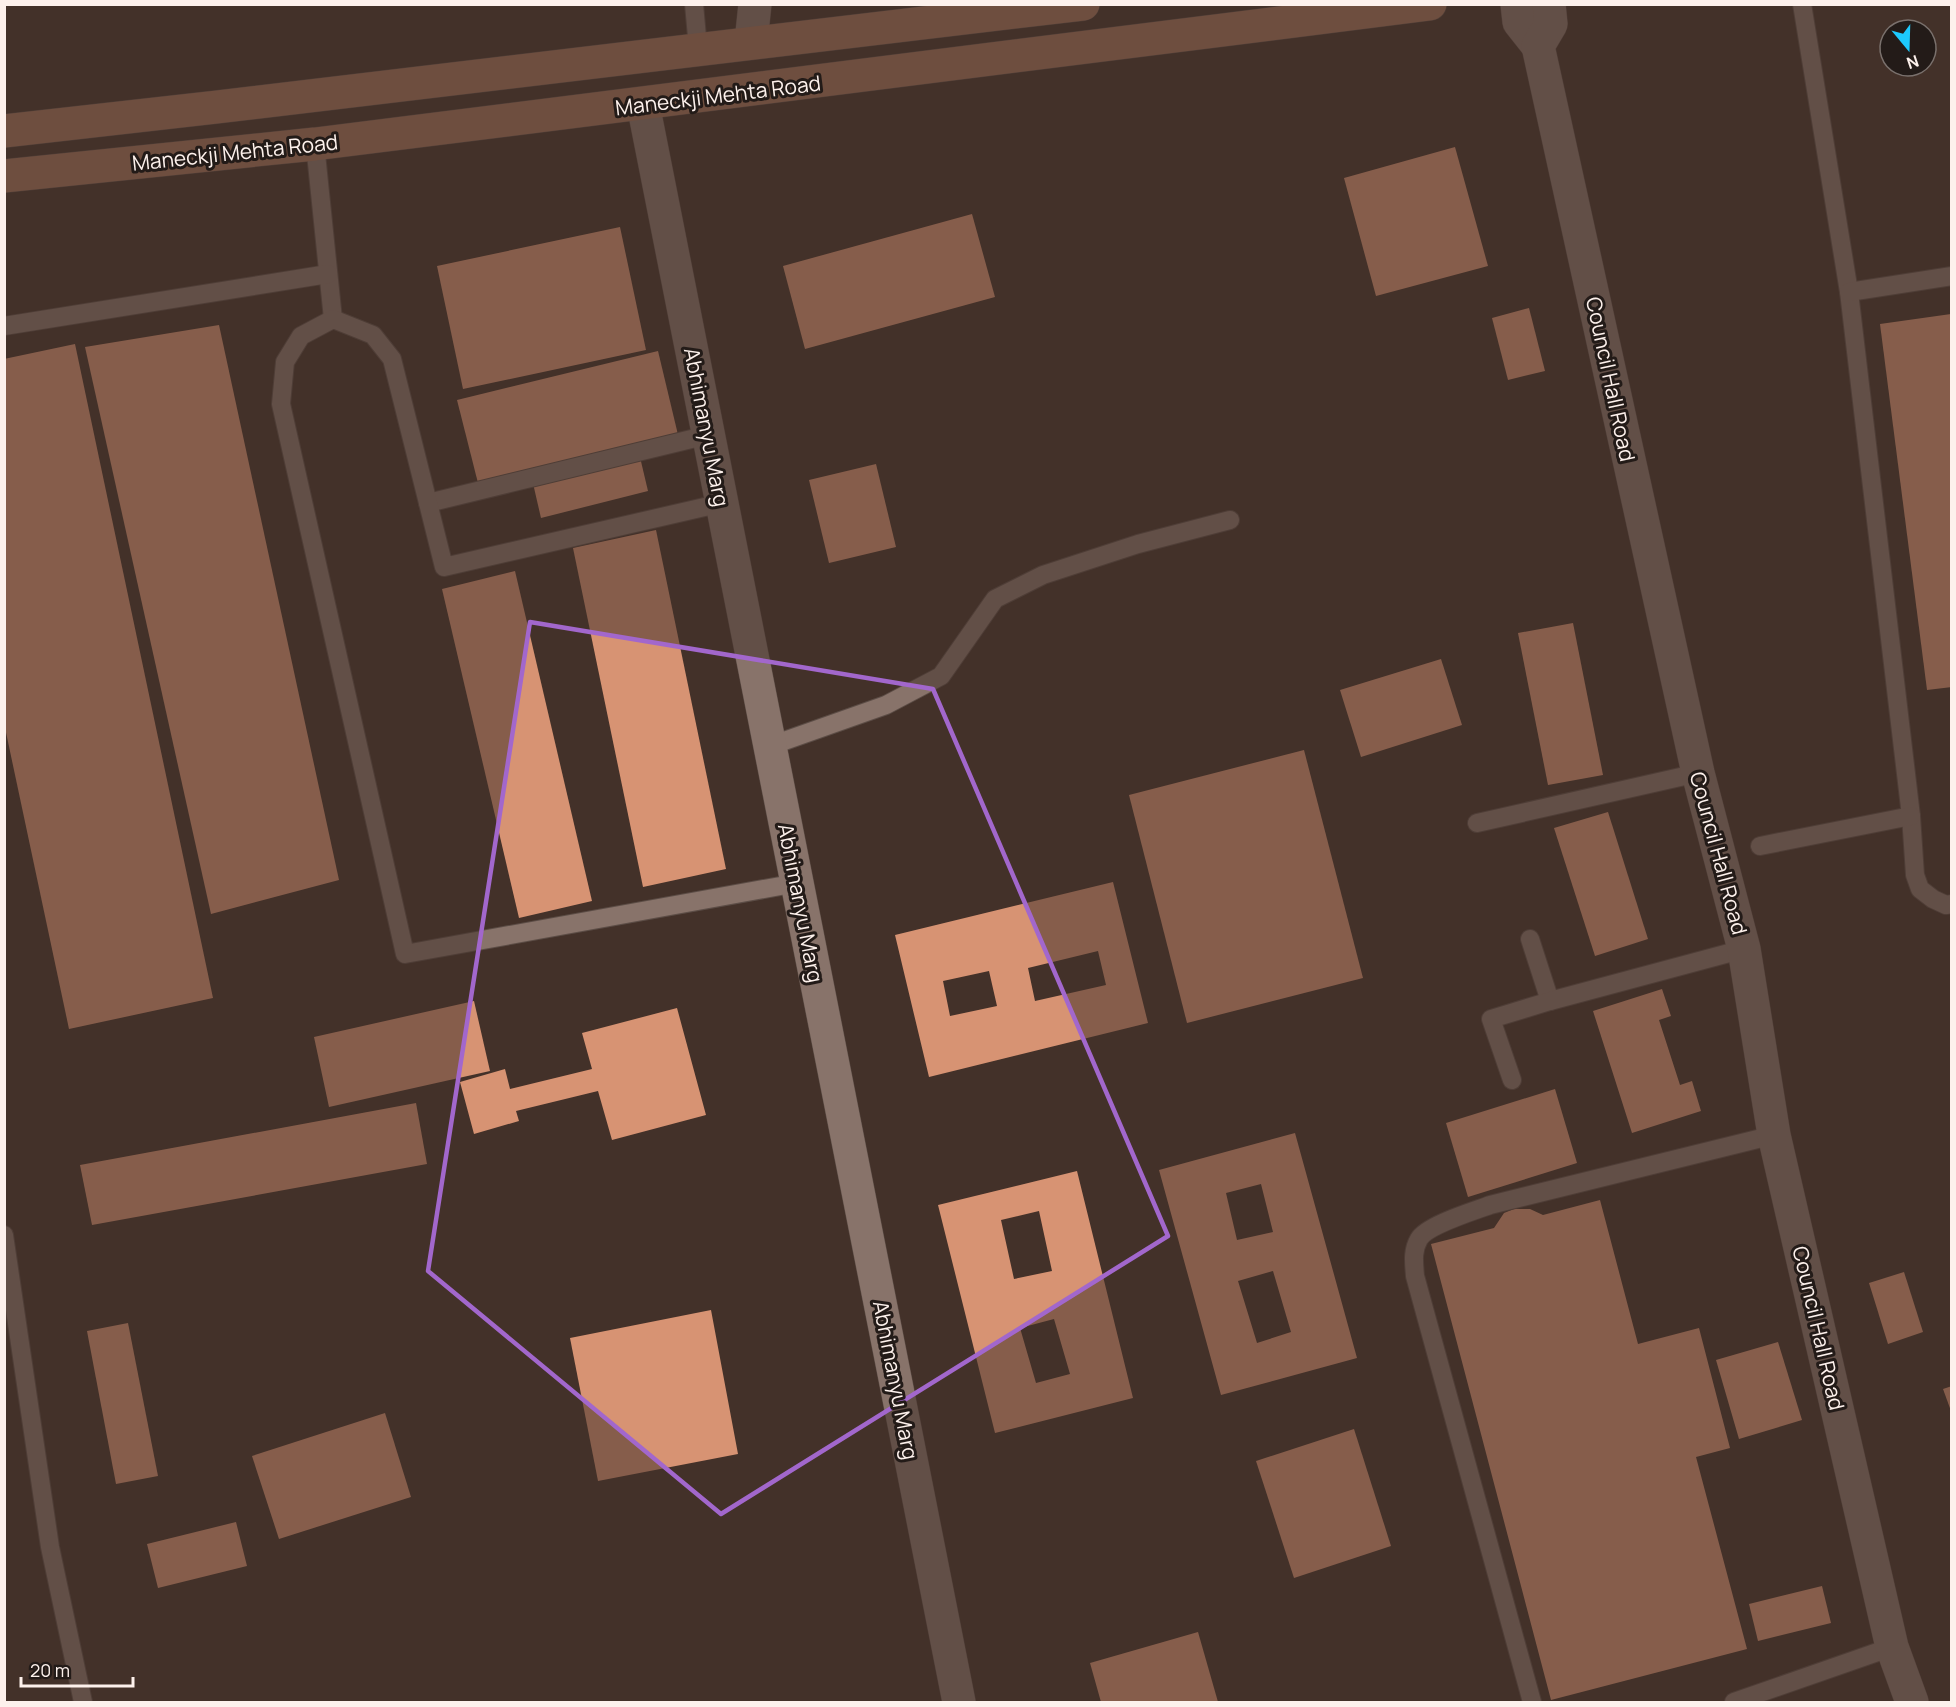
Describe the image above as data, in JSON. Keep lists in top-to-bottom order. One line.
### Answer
{"streets":{"main road":["Maneckji Mehta Road"],"street":["Council Hall Road","Abhimanyu Marg"]},"crossings":[["Maneckji Mehta Road","Abhimanyu Marg"]],"scale_bar":"20 m","north":"bottom"}
